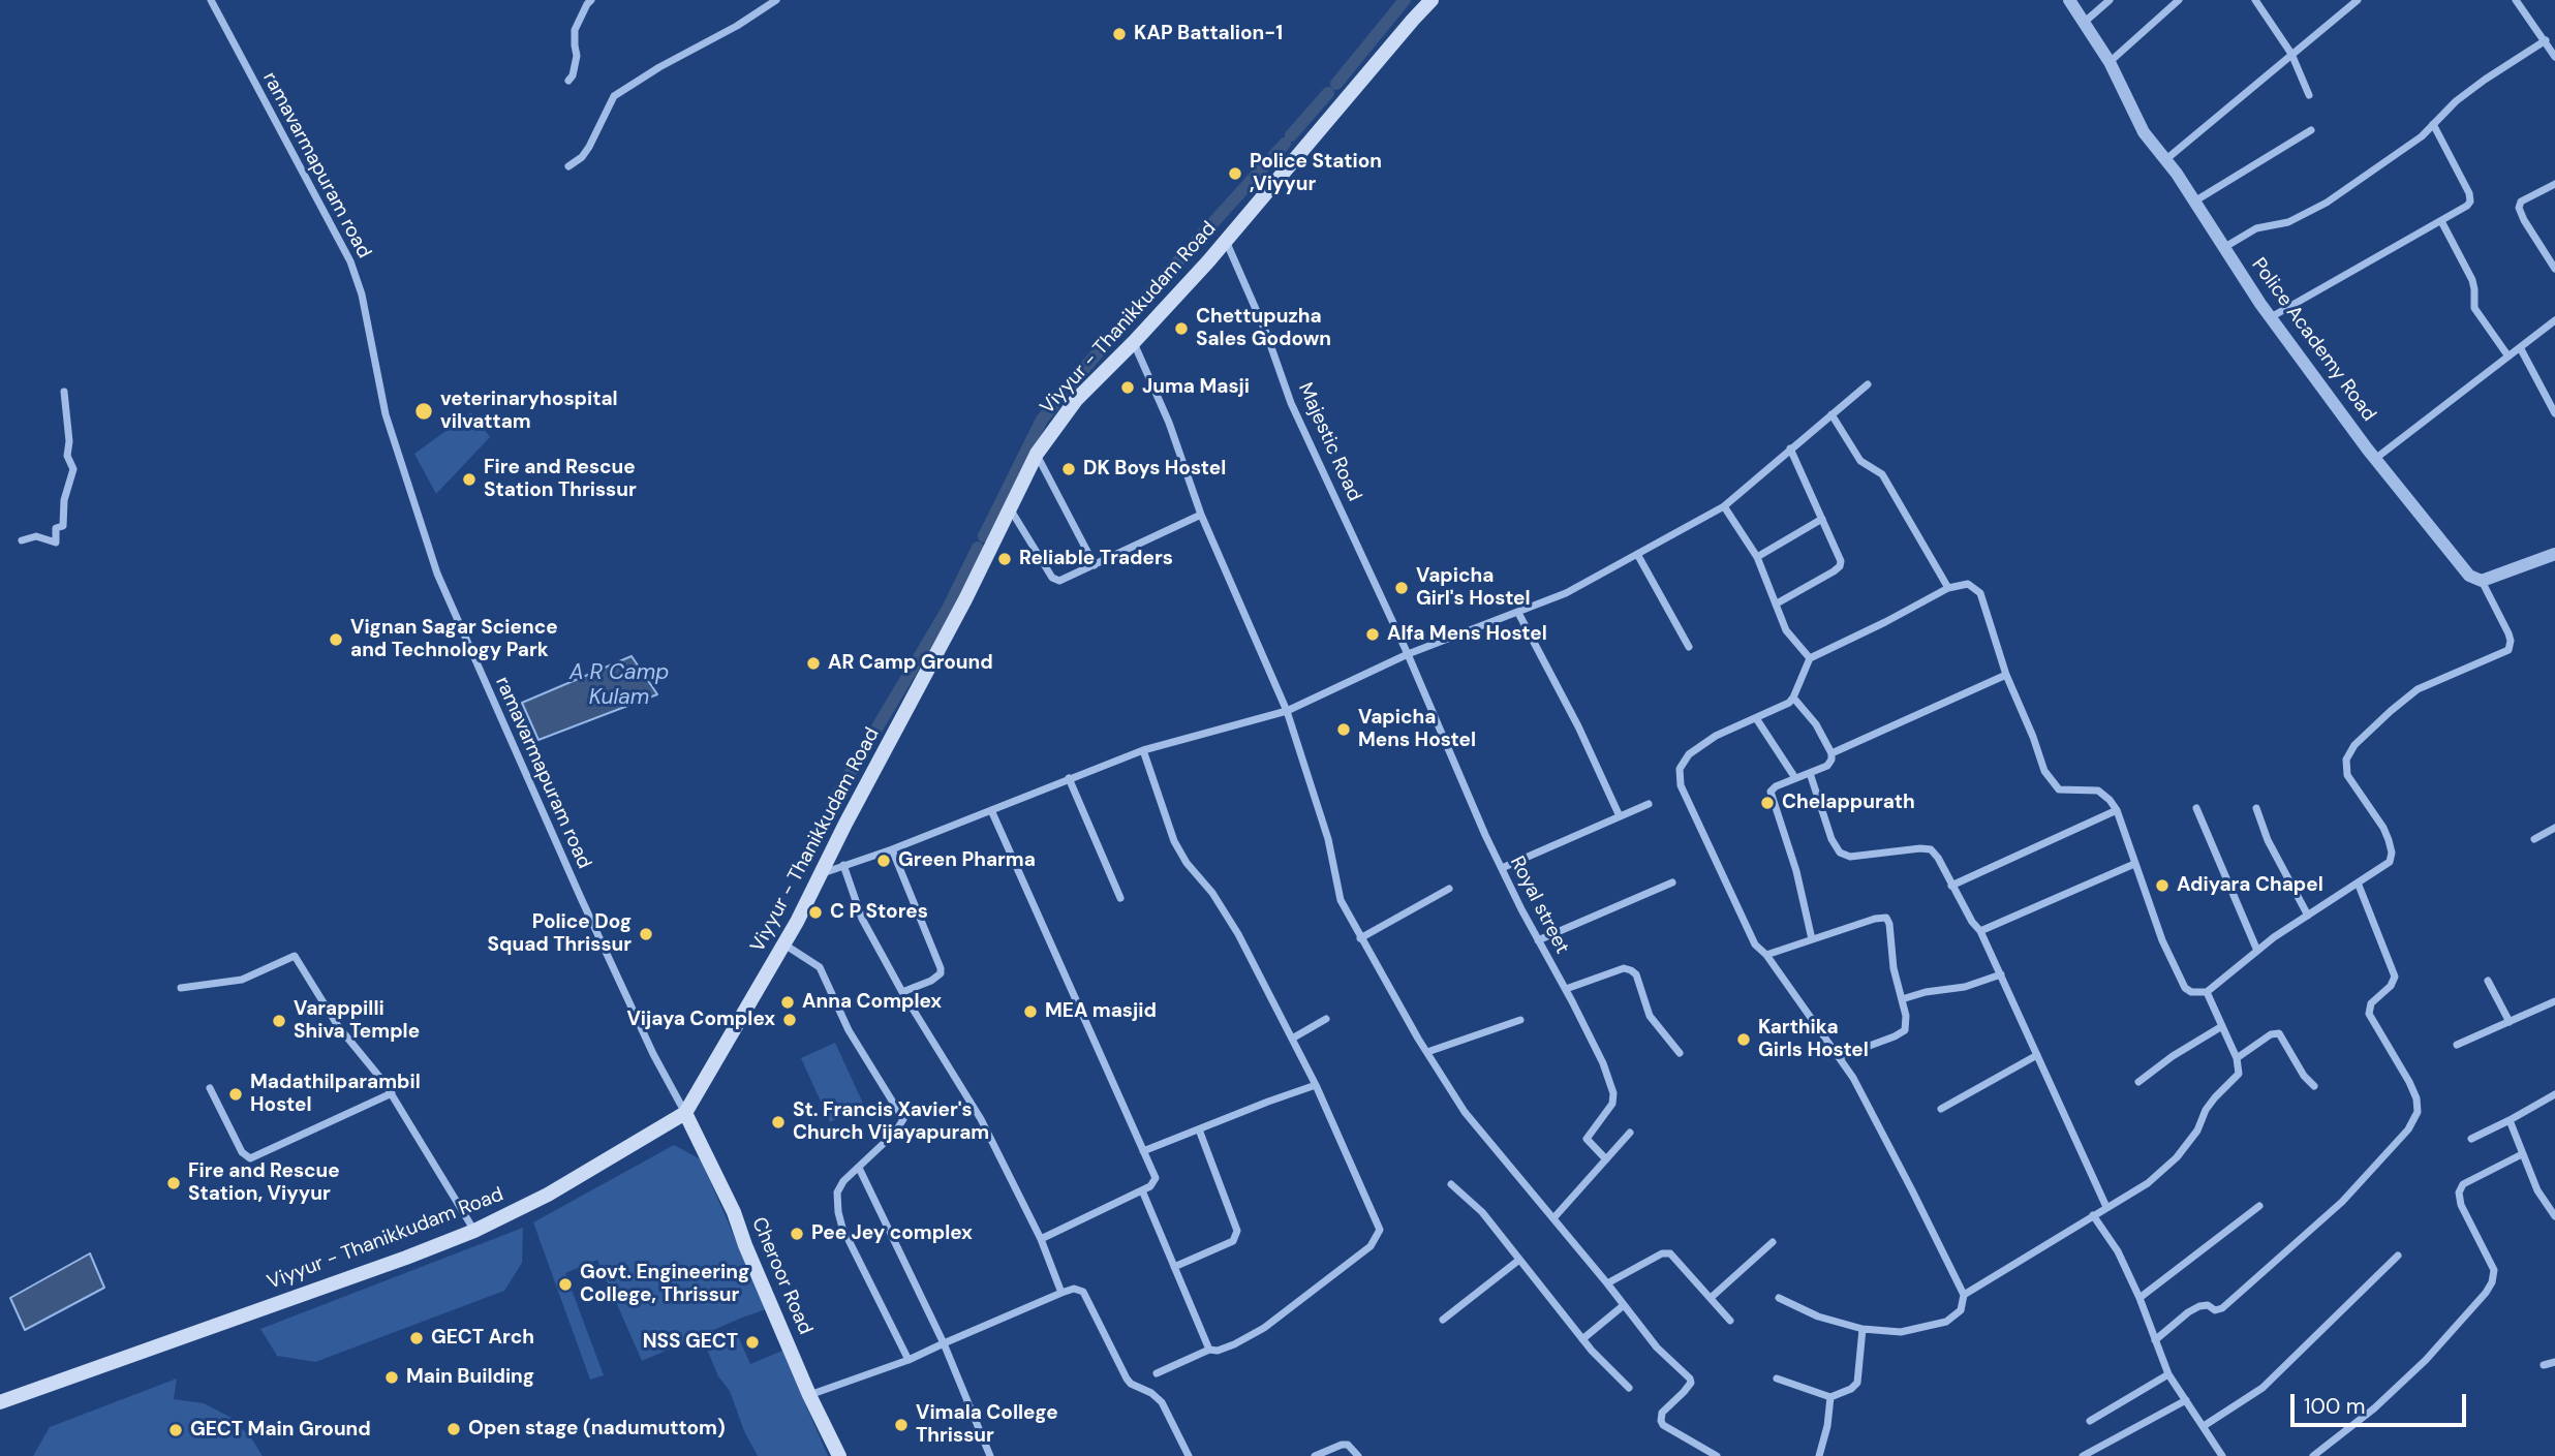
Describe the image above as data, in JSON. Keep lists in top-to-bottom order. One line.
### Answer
{"streets":{"main road":["Viyyur - Thanikkudam Road","Cheroor Road"],"street":["ramavarmapuram road","Police Academy Road","Majestic Road","Royal street"]},"crossings":[["ramavarmapuram road","Viyyur - Thanikkudam Road"],["ramavarmapuram road","Cheroor Road"],["Viyyur - Thanikkudam Road","Majestic Road"],["Viyyur - Thanikkudam Road","Cheroor Road"],["Majestic Road","Royal street"]],"water":["A R Camp Kulam"],"places":["KAP Battalion-1","Police Station ,Viyyur","Chettupuzha Sales Godown","Juma Masji","veterinaryhospital vilvattam","DK Boys Hostel","Fire and Rescue Station Thrissur","Reliable Traders","Vapicha Girl's Hostel","Alfa Mens Hostel","Vignan Sagar Science and Technology Park","AR Camp Ground","Vapicha Mens Hostel","Chelappurath","Green Pharma","Adiyara Chapel","C P Stores","Police Dog Squad Thrissur","Anna Complex","MEA masjid","Vijaya Complex","Varappilli Shiva Temple","Karthika Girls Hostel","Madathilparambil Hostel","St. Francis Xavier's Church Vijayapuram","Fire and Rescue Station, Viyyur","Pee Jey complex","Govt. Engineering College, Thrissur","GECT Arch","NSS GECT","Main Building","Vimala College Thrissur","Open stage (nadumuttom)","GECT Main Ground"],"scale_bar":"100 m"}
